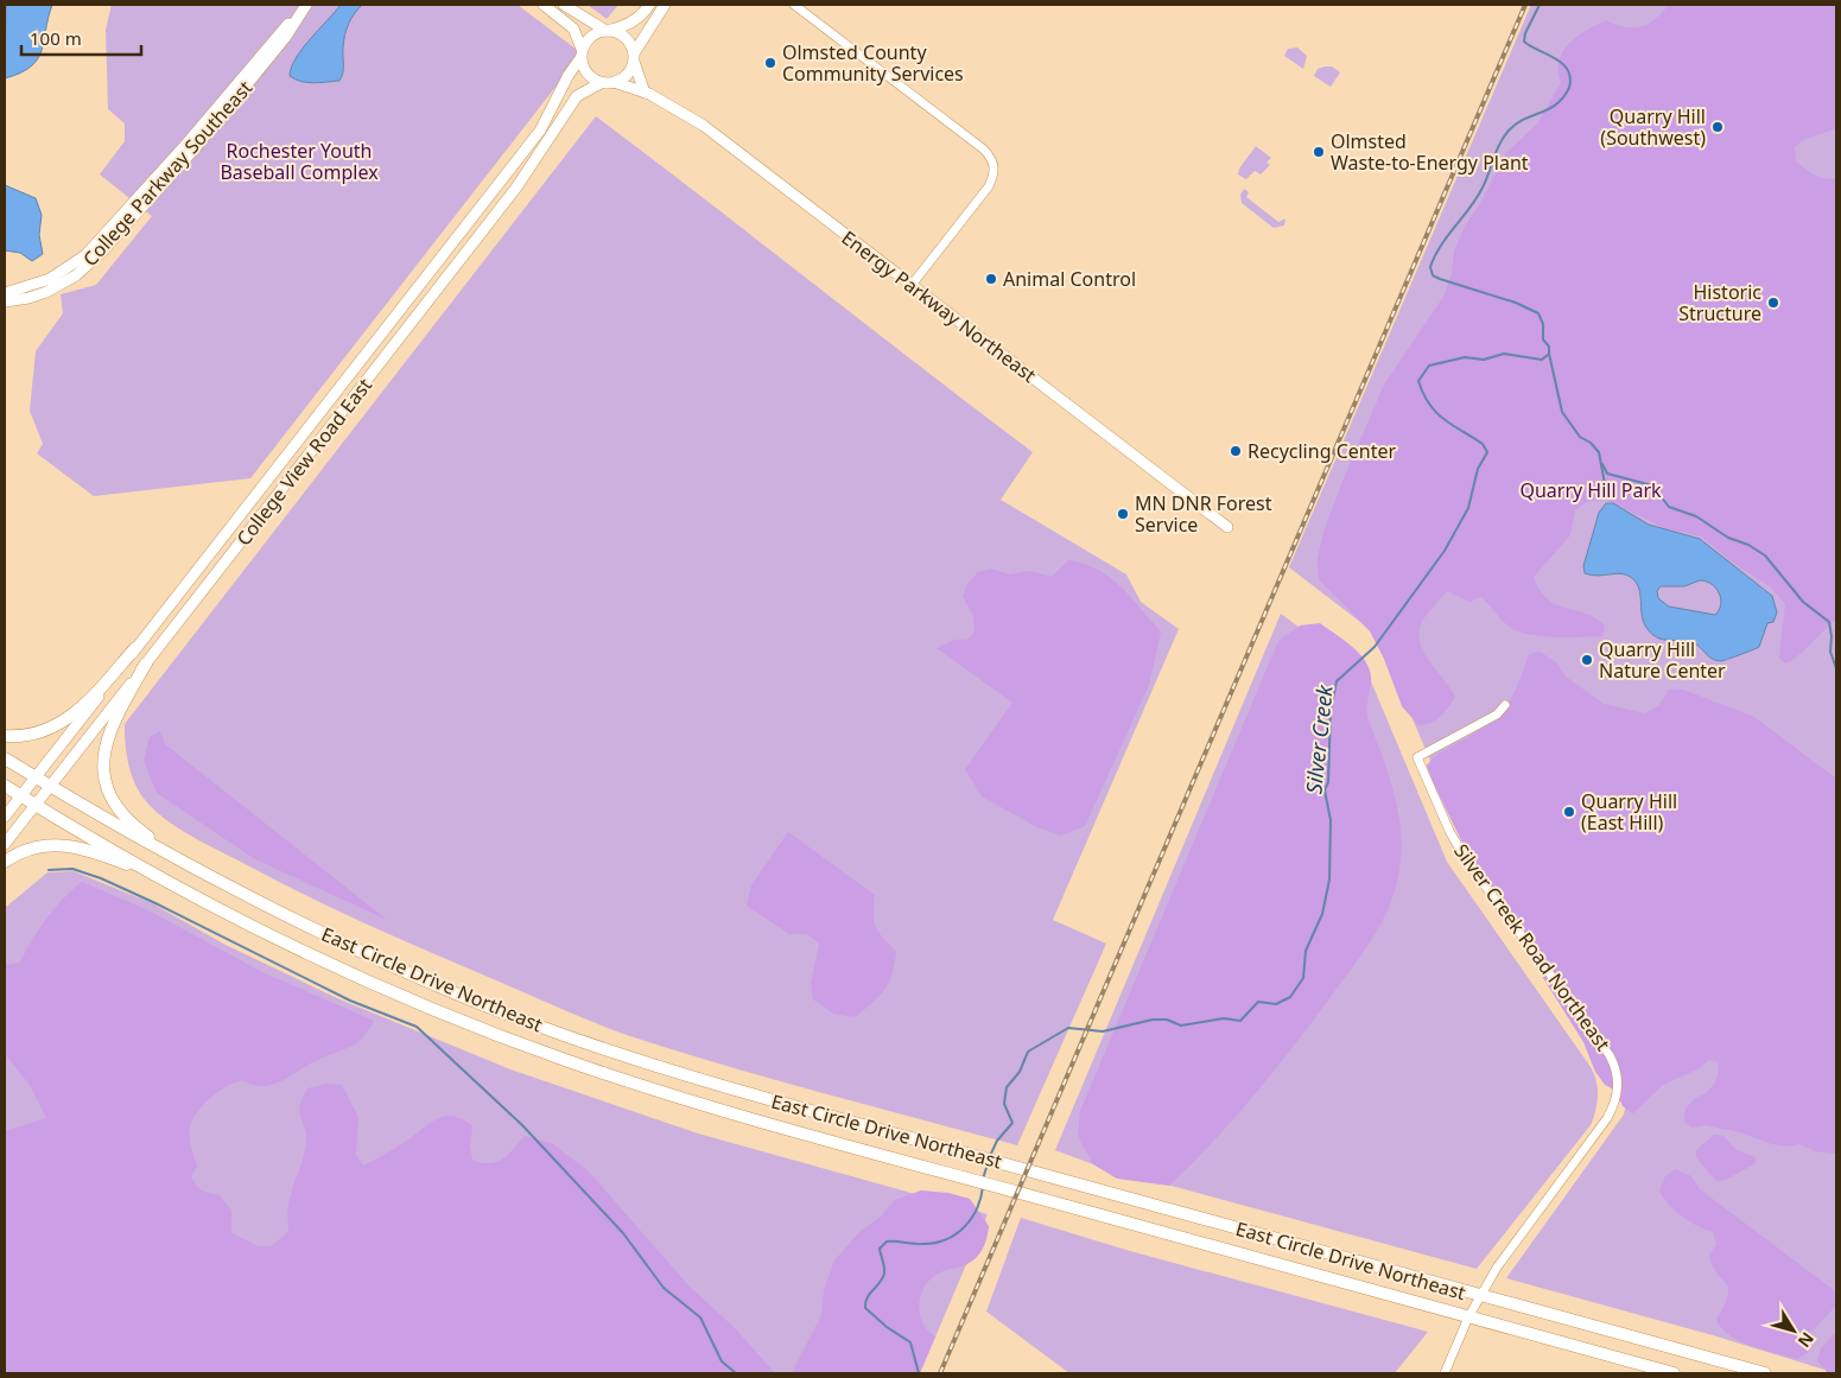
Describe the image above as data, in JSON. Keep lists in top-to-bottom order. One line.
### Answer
{"streets":{"main road":["College Parkway Southeast","Energy Parkway Northeast","College View Road East","East Circle Drive Northeast"],"street":["Silver Creek Road Northeast"]},"crossings":[["Energy Parkway Northeast","College View Road East"],["College View Road East","East Circle Drive Northeast"],["Silver Creek Road Northeast","East Circle Drive Northeast"]],"water":["Silver Creek"],"parks":["Rochester Youth Baseball Complex","Quarry Hill Park"],"places":["Olmsted County Community Services","Quarry Hill (Southwest)","Olmsted Waste-to-Energy Plant","Animal Control","Historic Structure","Recycling Center","MN DNR Forest Service","Quarry Hill Nature Center","Quarry Hill (East Hill)"],"scale_bar":"100 m","north":"bottom right"}
